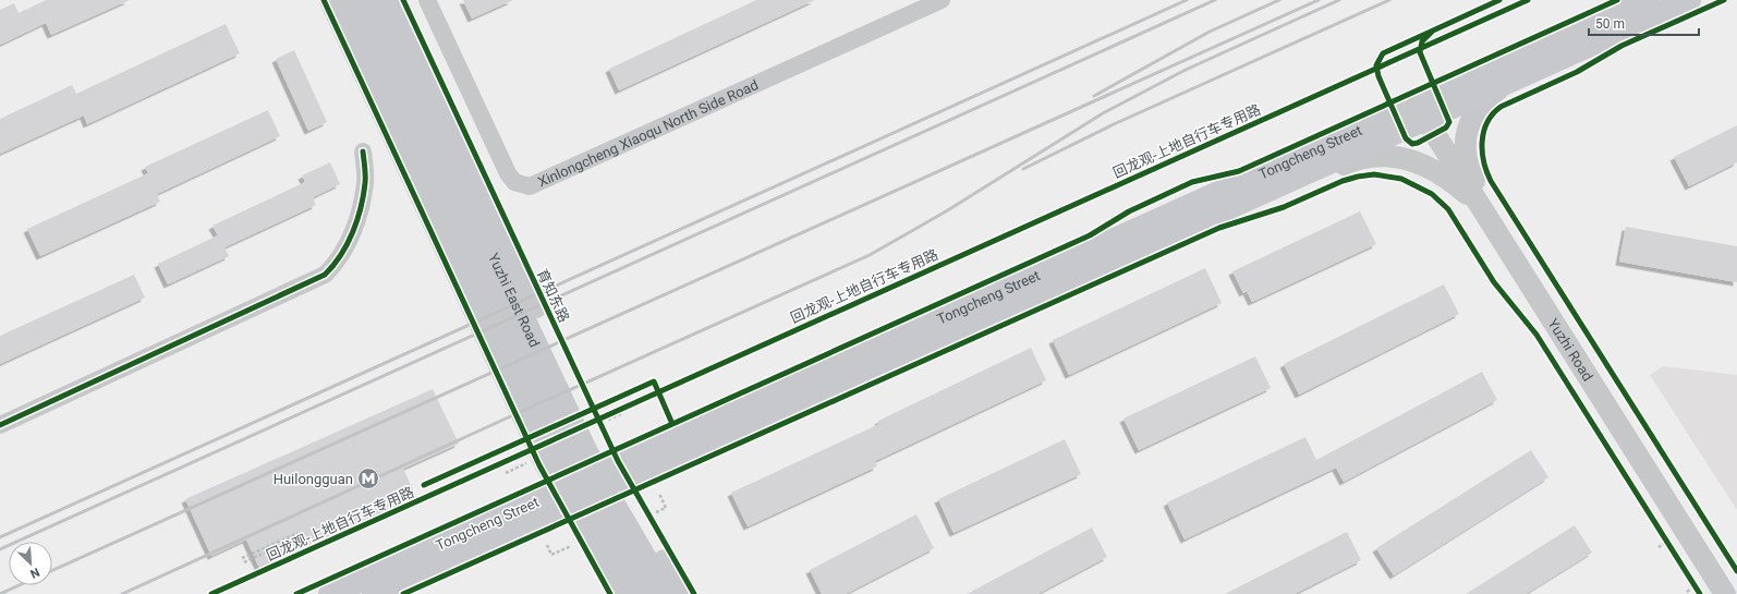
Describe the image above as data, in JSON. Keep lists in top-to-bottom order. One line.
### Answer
{"streets":{"main road":["Tongcheng Street","Yuzhi East Road"],"street":["Xinlongcheng Xiaoqu North Side Road","Yuzhi Road"],"cycle path":["回龙观-上地自行车专用路","育知东路"]},"crossings":[["Tongcheng Street","Yuzhi Road"]],"places":{"metro station":["Huilongguan"]},"scale_bar":"50 m","north":"bottom right"}
